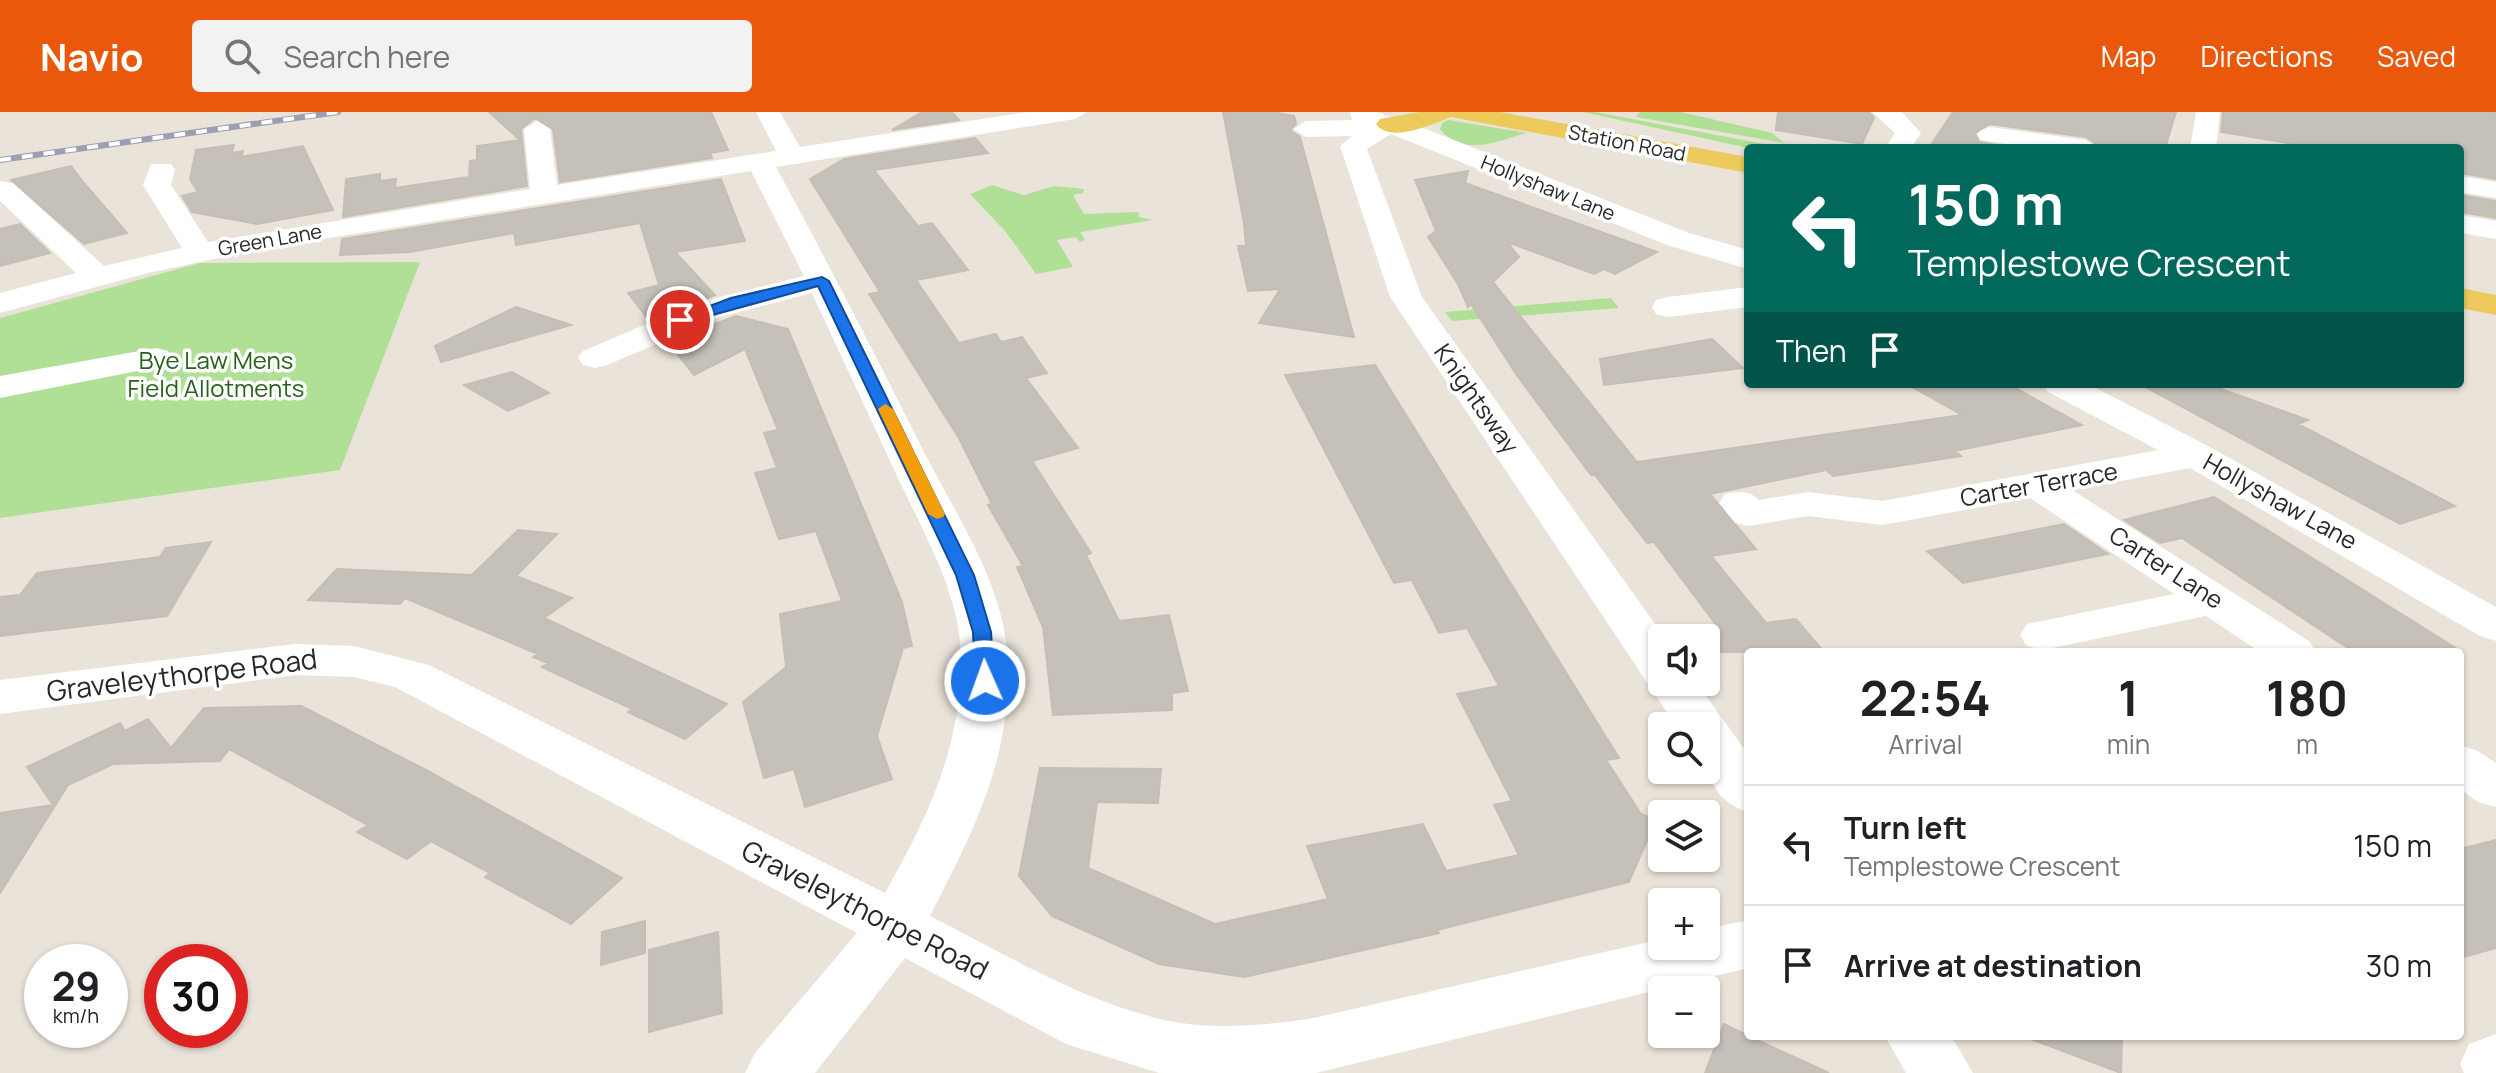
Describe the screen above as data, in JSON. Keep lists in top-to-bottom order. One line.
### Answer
{"streets":{"main road":["Station Road"],"street":["Hollyshaw Lane","Green Lane","Knightsway","Carter Terrace","Carter Lane","Graveleythorpe Road"]},"crossings":[["Hollyshaw Lane","Knightsway"],["Hollyshaw Lane","Carter Terrace"],["Carter Terrace","Carter Lane"]],"parks":["Bye Law Mens Field Allotments"],"page":{"header":"Navio","search":"Search here","nav":["Map","Directions","Saved"],"turn":["150 m","Templestowe Crescent"],"then":"Then","map_buttons":["+","−"],"eta":["22:54","Arrival","1","min","180","m"],"list":[{"name":"Turn left","note":"Templestowe Crescent","value":"150 m"},{"name":"Arrive at destination","value":"30 m"}],"speed":"29 km/h","limit":"30"}}
